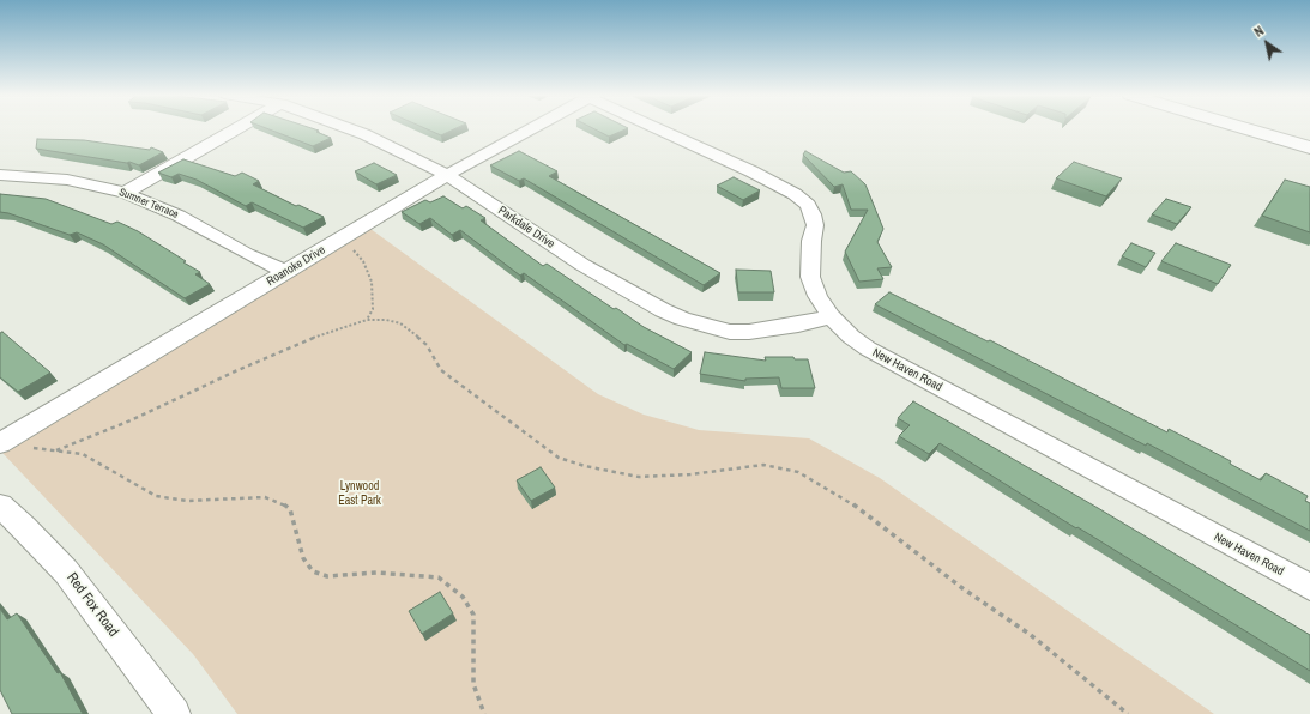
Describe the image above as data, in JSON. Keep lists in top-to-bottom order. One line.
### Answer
{"streets":{"street":["Sumner Terrace","Parkdale Drive","Roanoke Drive","New Haven Road","Red Fox Road"]},"crossings":[["Sumner Terrace","Roanoke Drive"],["Parkdale Drive","Roanoke Drive"],["Parkdale Drive","New Haven Road"]],"parks":["Lynwood East Park"],"north":"top left"}
